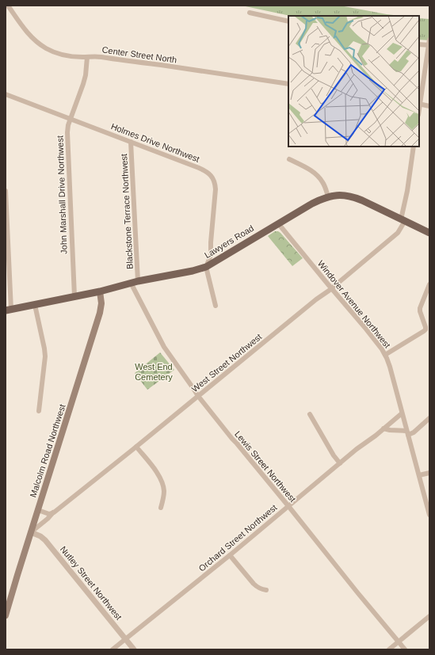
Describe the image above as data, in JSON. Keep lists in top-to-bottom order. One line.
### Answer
{"streets":{"main road":["Lawyers Road","Malcolm Road Northwest"],"street":["Center Street North","Holmes Drive Northwest","John Marshall Drive Northwest","Blackstone Terrace Northwest","Windover Avenue Northwest","West Street Northwest","Lewis Street Northwest","Orchard Street Northwest","Nutley Street Northwest"]},"crossings":[["Center Street North","John Marshall Drive Northwest"],["Holmes Drive Northwest","John Marshall Drive Northwest"],["Holmes Drive Northwest","Blackstone Terrace Northwest"],["Holmes Drive Northwest","Lawyers Road"],["John Marshall Drive Northwest","Lawyers Road"],["Blackstone Terrace Northwest","Lawyers Road"],["Lawyers Road","Windover Avenue Northwest"],["Lawyers Road","West Street Northwest"],["Lawyers Road","Malcolm Road Northwest"],["Lawyers Road","Lewis Street Northwest"],["Windover Avenue Northwest","West Street Northwest"],["Windover Avenue Northwest","Orchard Street Northwest"],["West Street Northwest","Malcolm Road Northwest"],["West Street Northwest","Lewis Street Northwest"],["West Street Northwest","Nutley Street Northwest"],["Malcolm Road Northwest","Nutley Street Northwest"],["Lewis Street Northwest","Orchard Street Northwest"],["Orchard Street Northwest","Nutley Street Northwest"]],"parks":["West End Cemetery"]}
